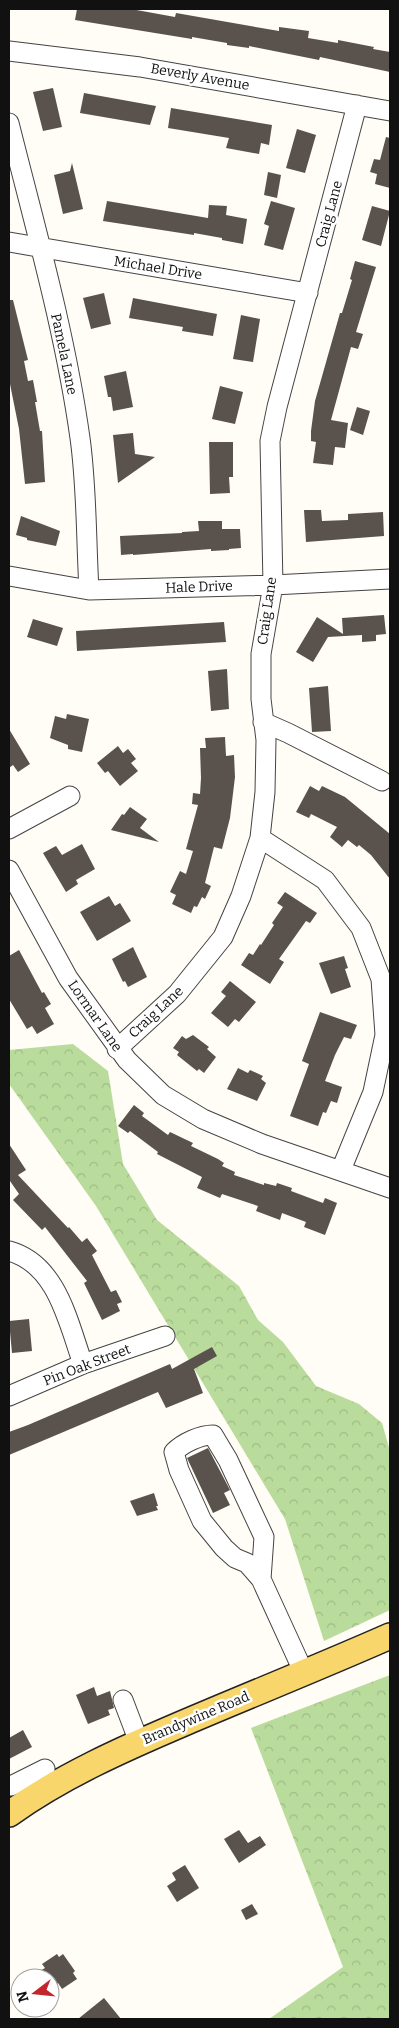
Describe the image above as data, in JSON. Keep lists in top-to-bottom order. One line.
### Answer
{"streets":{"main road":["Brandywine Road"],"street":["Beverly Avenue","Craig Lane","Michael Drive","Pamela Lane","Hale Drive","Lormar Lane","Pin Oak Street"]},"crossings":[["Beverly Avenue","Craig Lane"],["Craig Lane","Michael Drive"],["Craig Lane","Hale Drive"],["Craig Lane","Lormar Lane"],["Michael Drive","Pamela Lane"],["Pamela Lane","Hale Drive"]],"north":"left"}
